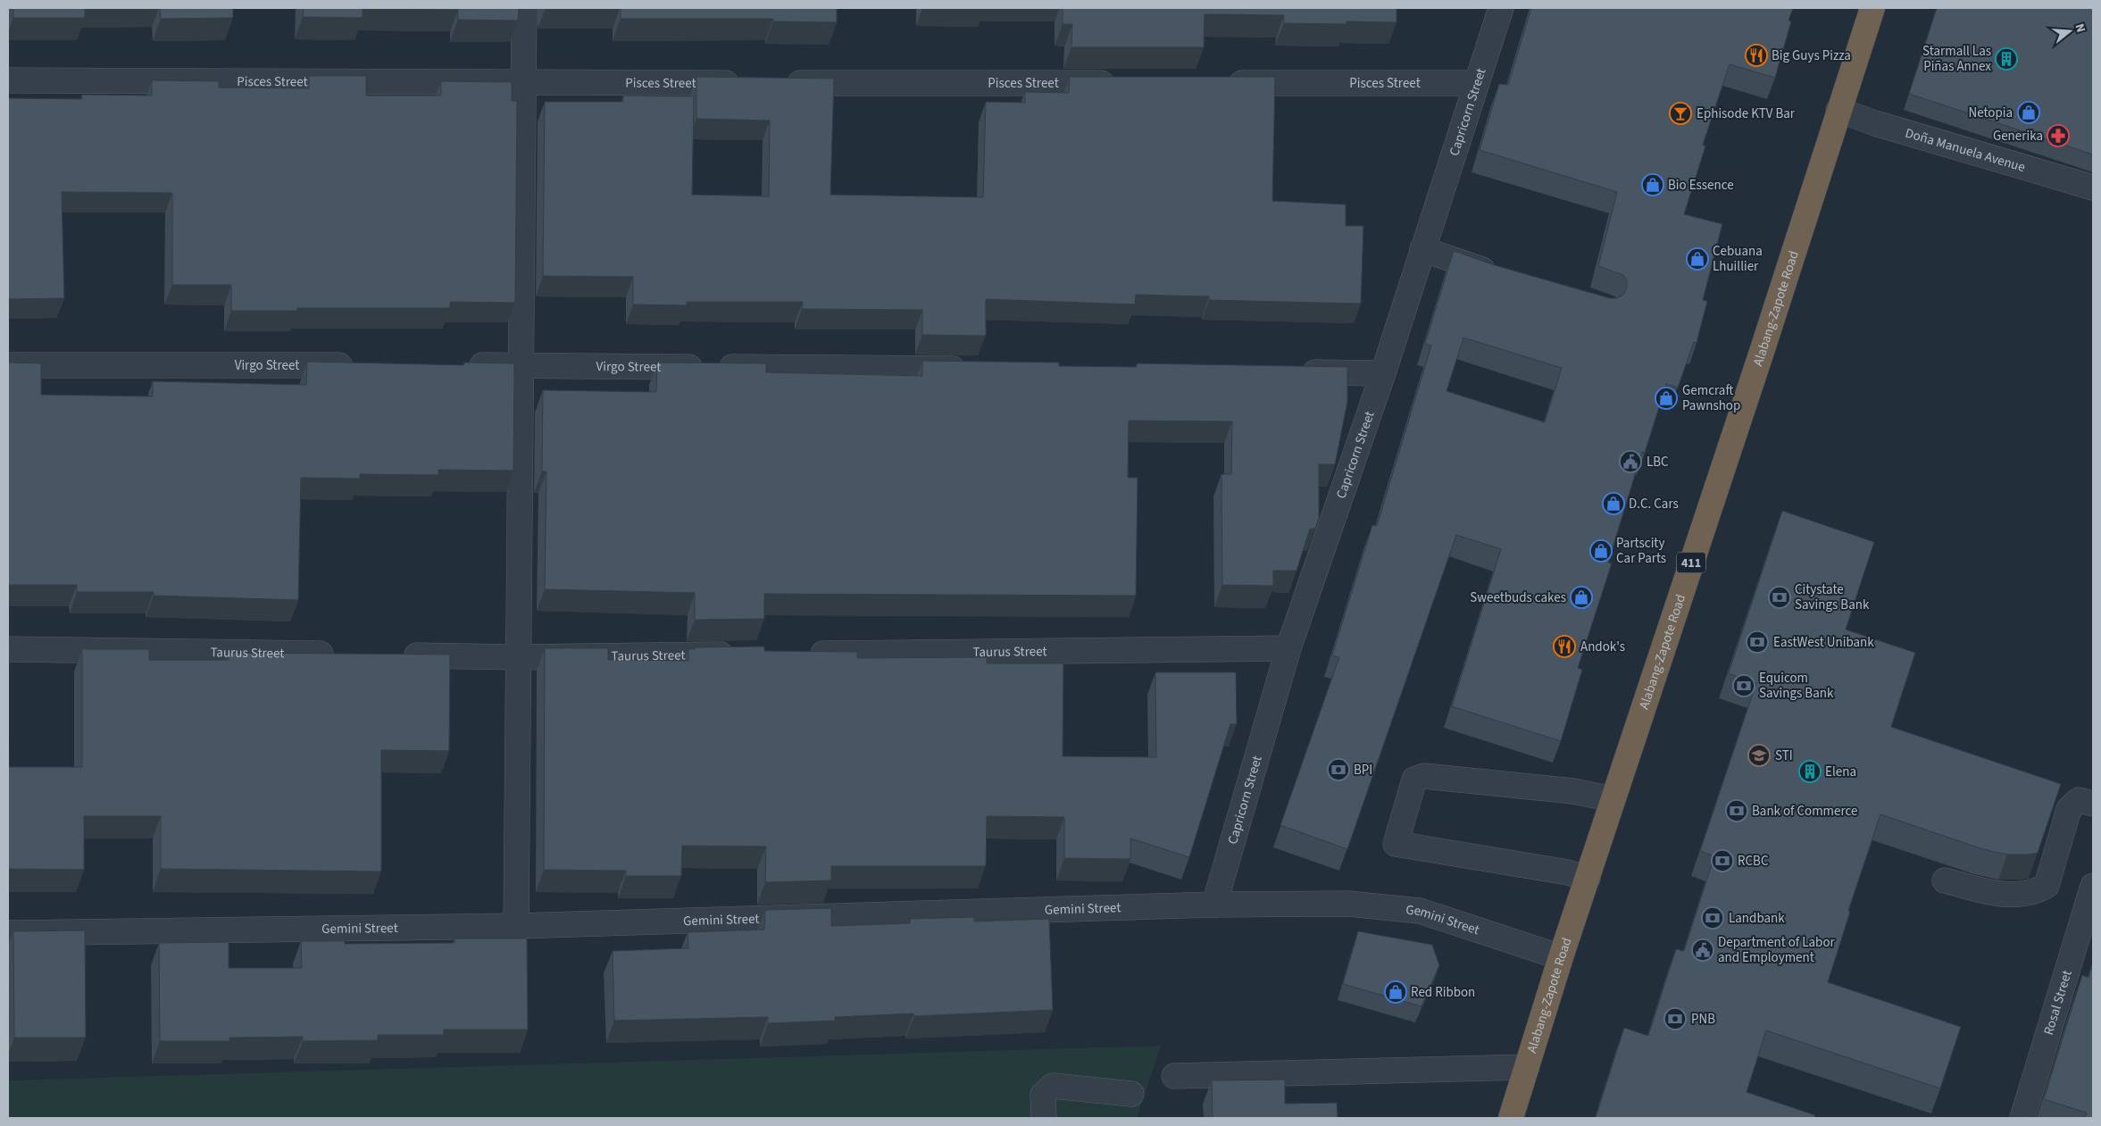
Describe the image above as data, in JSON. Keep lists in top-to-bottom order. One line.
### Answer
{"streets":{"highway":["Alabang-Zapote Road","411"],"street":["Pisces Street","Capricorn Street","Doña Manuela Avenue","Virgo Street","Taurus Street","Gemini Street","Rosal Street"]},"crossings":[["Pisces Street","Capricorn Street"],["Capricorn Street","Taurus Street"],["Capricorn Street","Gemini Street"],["Doña Manuela Avenue","Alabang-Zapote Road"],["Alabang-Zapote Road","Gemini Street"]],"places":{"restaurant":["Big Guys Pizza","Andok's"],"building":["Starmall Las Piñas Annex","Elena"],"shop":["Netopia","Bio Essence","Cebuana Lhuillier","Gemcraft Pawnshop","D.C. Cars","Partscity Car Parts","Sweetbuds cakes","Red Ribbon"],"bar":["Ephisode KTV Bar"],"pharmacy":["Generika"],"public building":["LBC","Department of Labor and Employment"],"bank":["Citystate Savings Bank","EastWest Unibank","Equicom Savings Bank","BPI","Bank of Commerce","RCBC","Landbank","PNB"],"school or university":["STI"]},"north":"right"}
